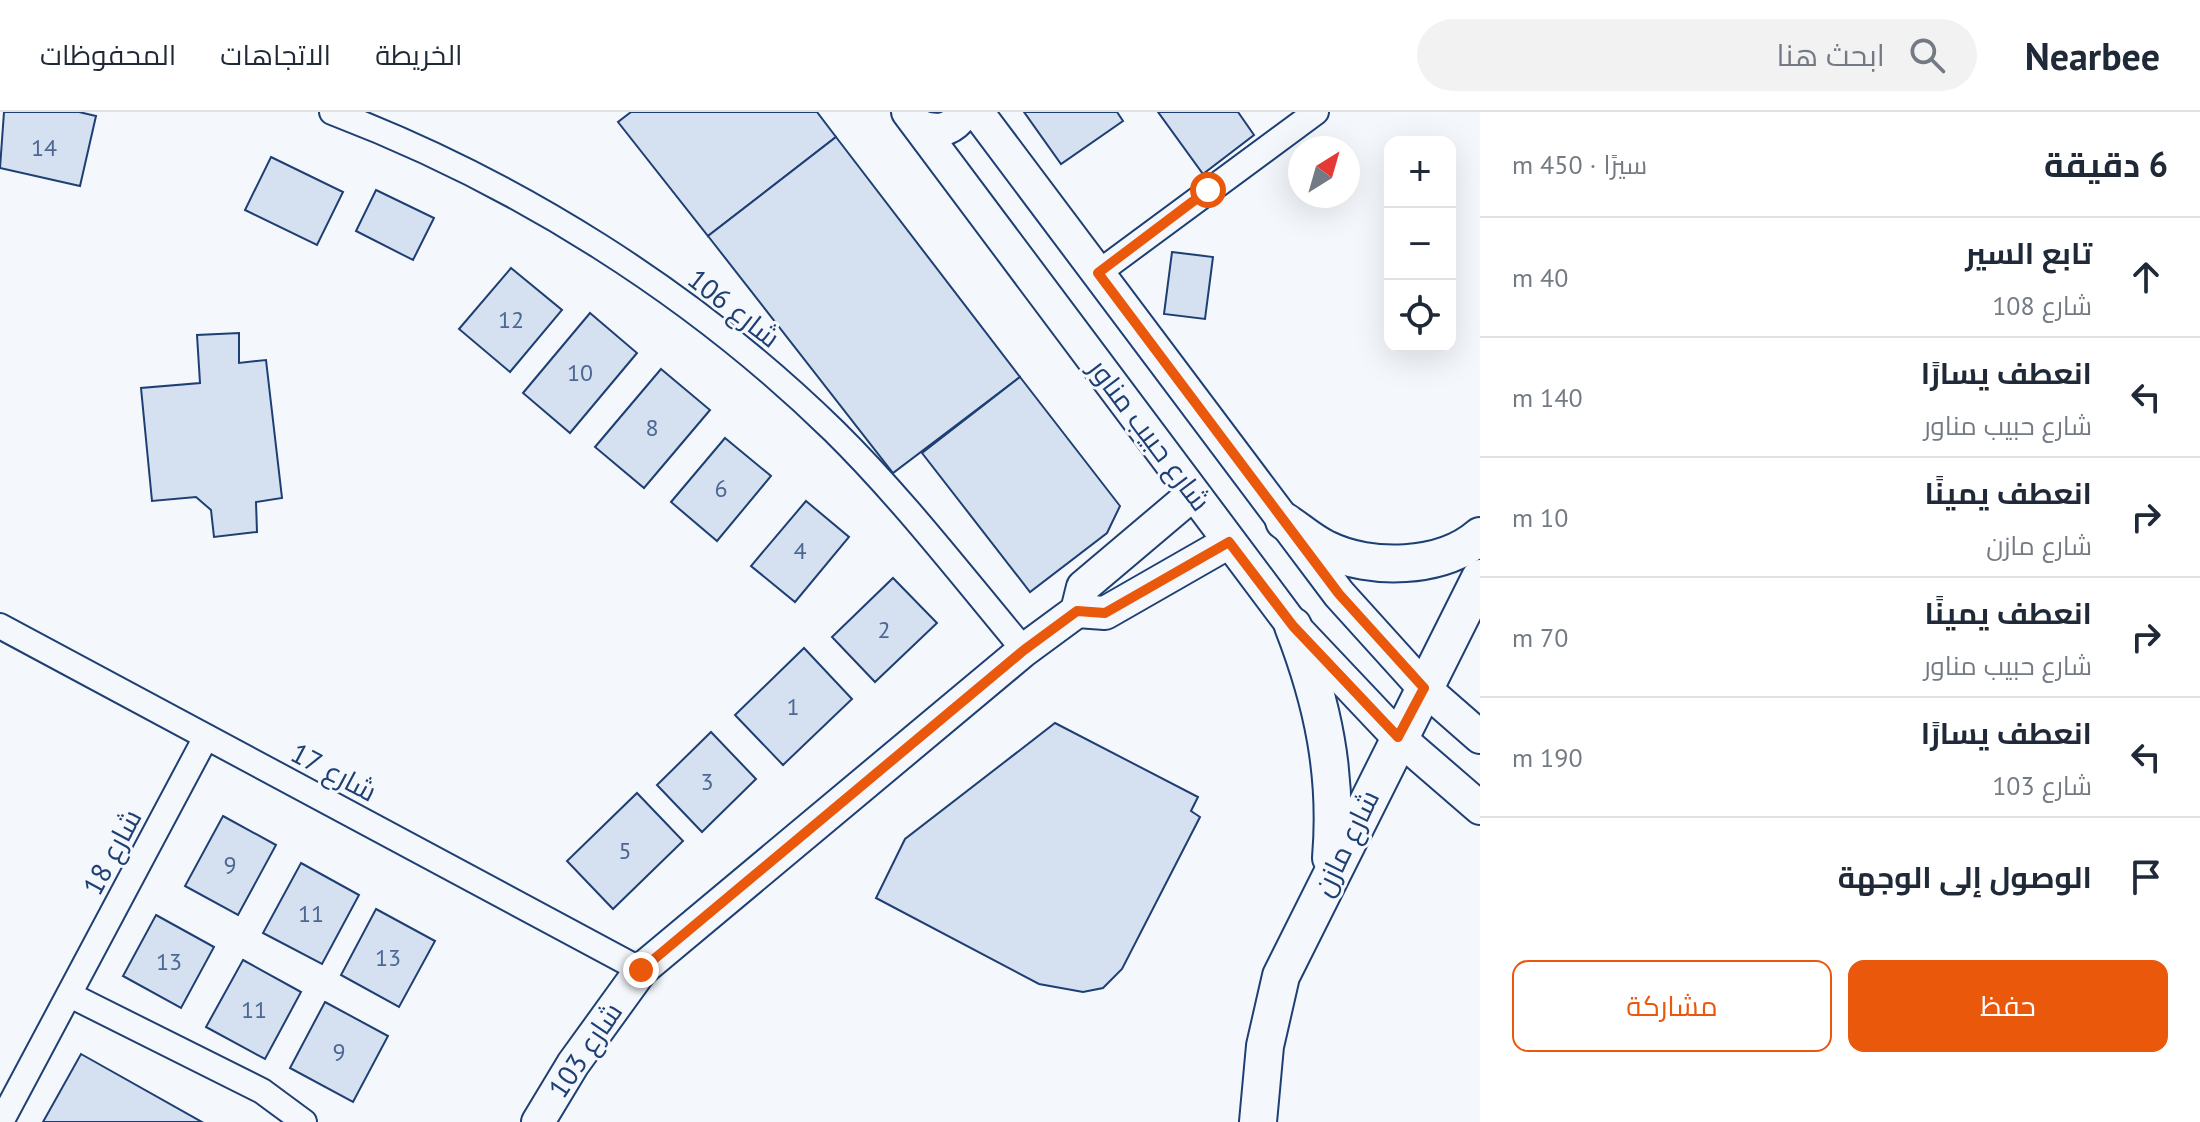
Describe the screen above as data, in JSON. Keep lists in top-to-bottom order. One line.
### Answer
{"streets":{"main road":["شارع مازن"],"street":["شارع 106","شارع حبيب مناور","شارع 17","شارع 18","شارع 103"]},"crossings":[["شارع 106","شارع 103"],["شارع حبيب مناور","شارع مازن"],["شارع حبيب مناور","شارع 103"],["شارع 17","شارع 18"],["شارع 17","شارع 103"]],"house_numbers":["14","12","10","8","6","4","2","1","3","5","9","11","13","13","11","9"],"north":"top right","page":{"header":"Nearbee","search":"ابحث هنا","nav":["الخريطة","الاتجاهات","المحفوظات"],"heading":["6 دقيقة","سيرًا · 450 m"],"map_buttons":["+","−"],"list":[["تابع السير","شارع 108","40 m"],["انعطف يسارًا","شارع حبيب مناور","140 m"],["انعطف يمينًا","شارع مازن","10 m"],["انعطف يمينًا","شارع حبيب مناور","70 m"],["انعطف يسارًا","شارع 103","190 m"],"الوصول إلى الوجهة"],"buttons":["حفظ","مشاركة"]}}
